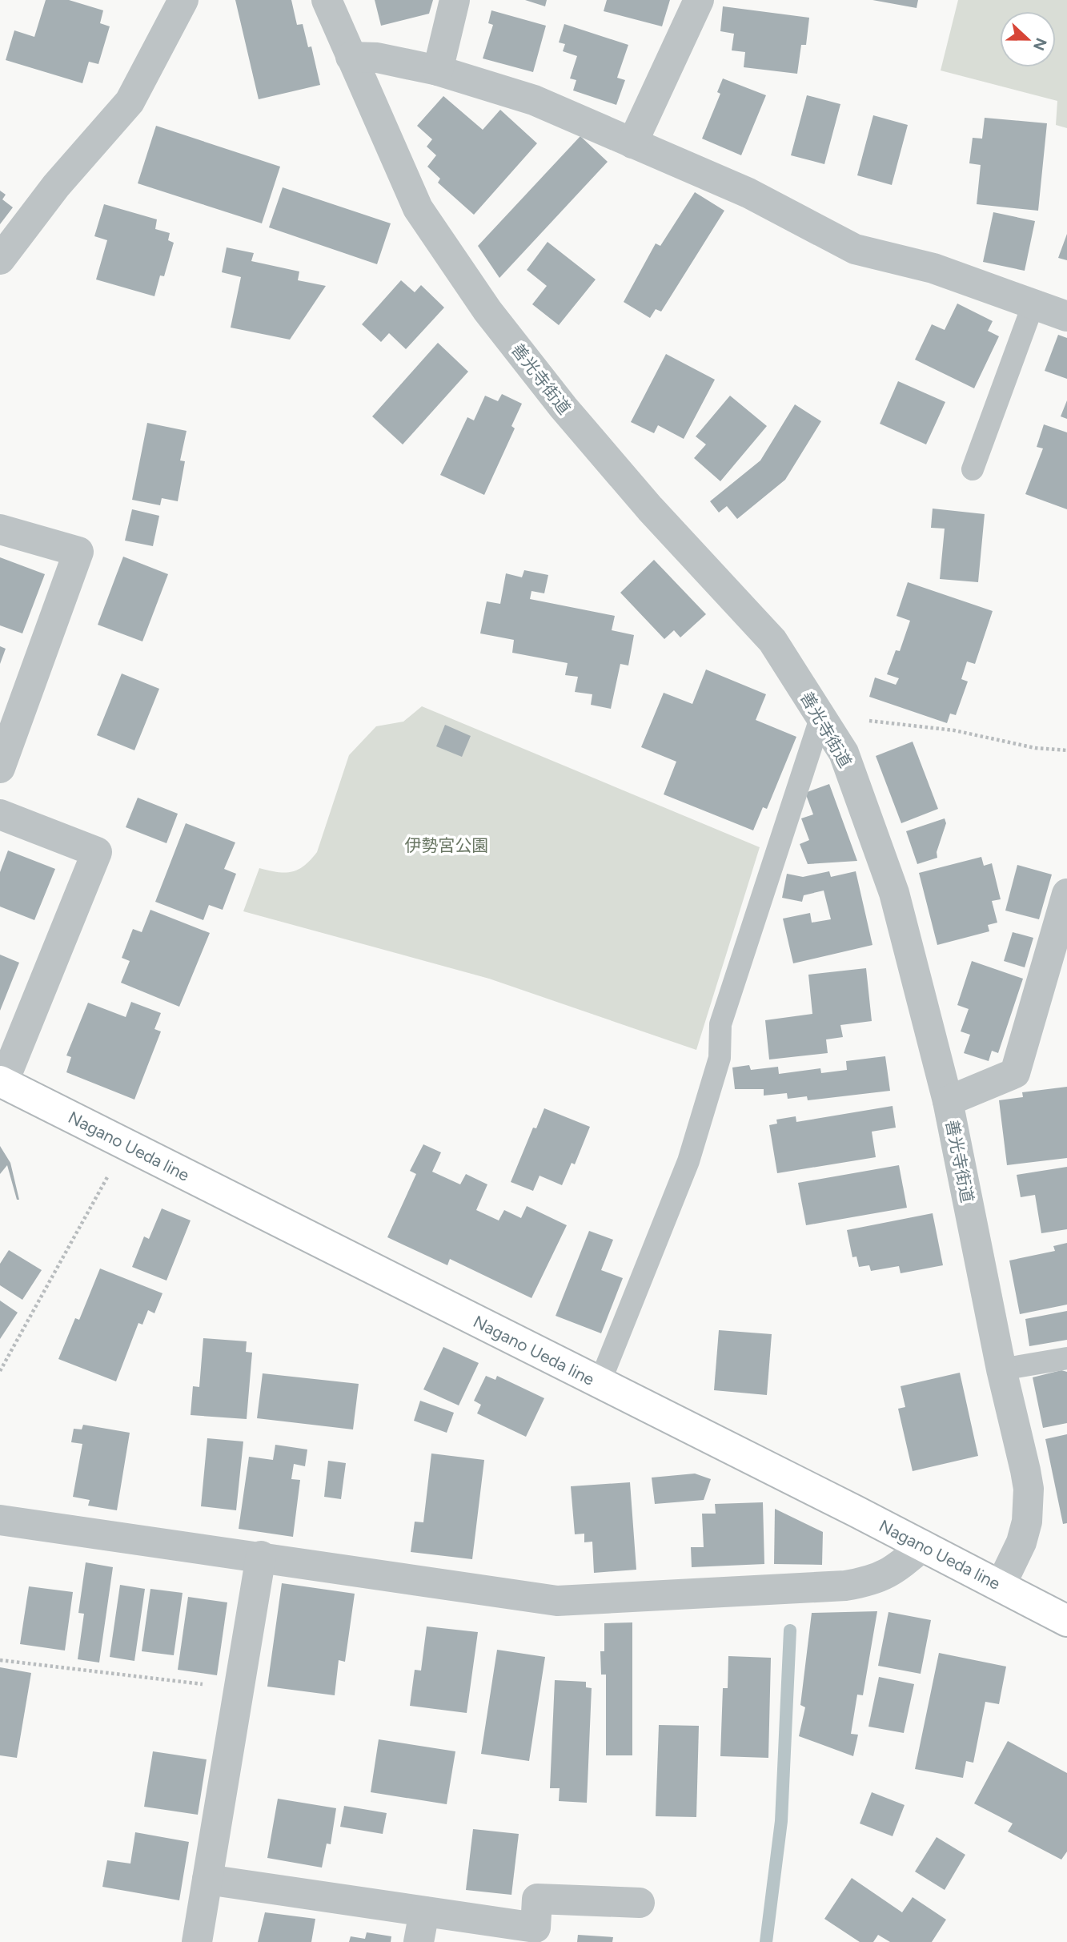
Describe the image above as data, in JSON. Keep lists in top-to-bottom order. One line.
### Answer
{"streets":{"main road":["Nagano Ueda line"],"street":["善光寺街道"]},"crossings":[["善光寺街道","Nagano Ueda line"]],"parks":["伊勢宮公園"],"north":"right"}
